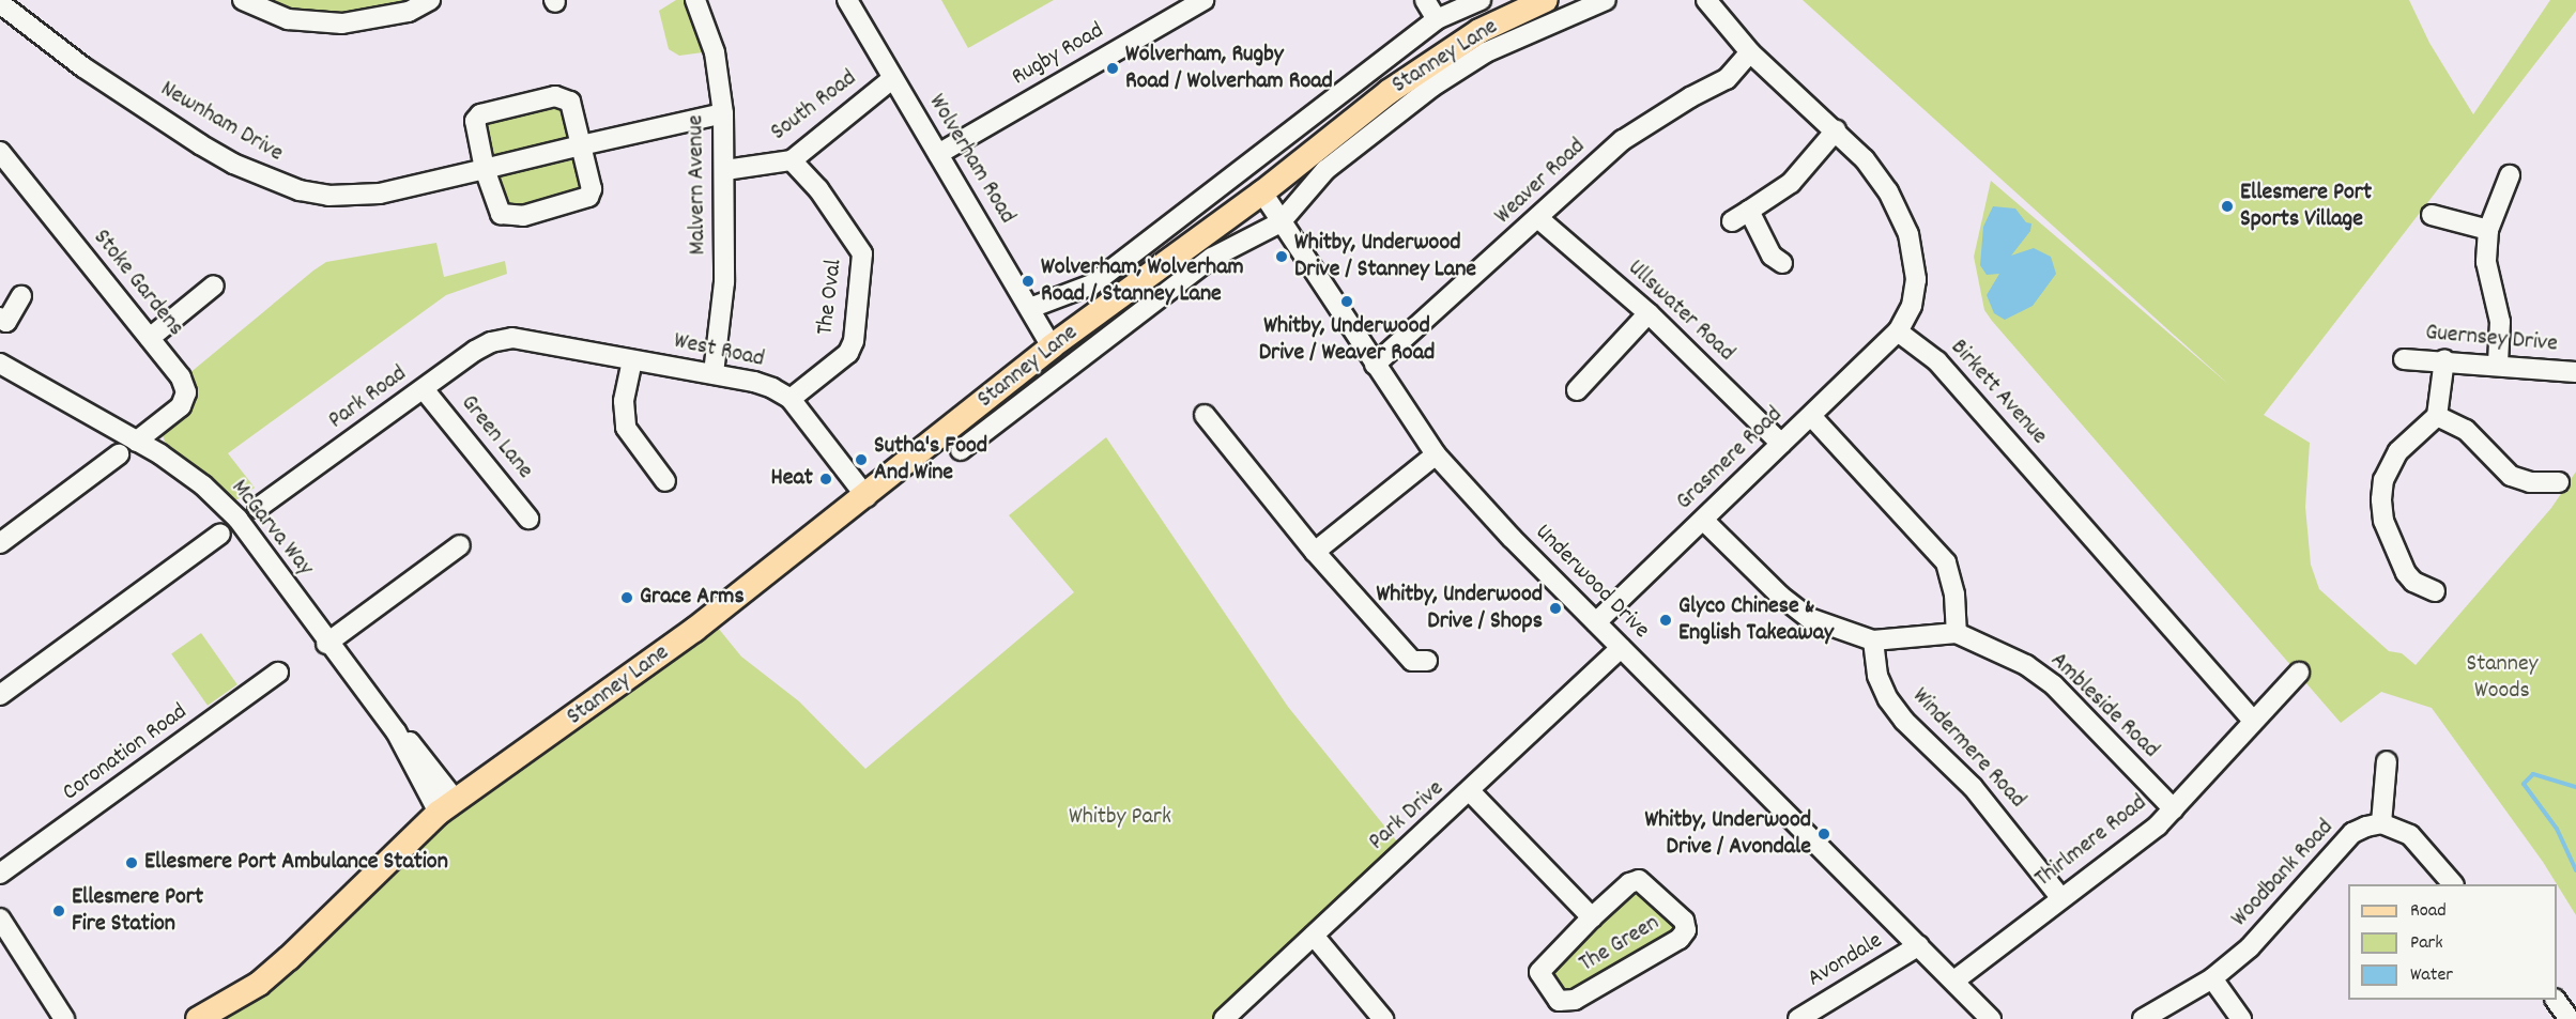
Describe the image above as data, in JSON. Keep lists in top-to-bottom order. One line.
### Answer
{"streets":{"main road":["Stanney Lane"],"street":["Rugby Road","South Road","Newnham Drive","Wolverham Road","Weaver Road","Malvern Avenue","Stoke Gardens","The Oval","Ullswater Road","Guernsey Drive","West Road","Birkett Avenue","Park Road","Green Lane","Grasmere Road","McGarva Way","Underwood Drive","Ambleside Road","Windermere Road","Coronation Road","Park Drive","Thirlmere Road","Woodbank Road","The Green","Avondale"]},"crossings":[["Rugby Road","Wolverham Road"],["Stanney Lane","Wolverham Road"],["Stanney Lane","West Road"],["Stanney Lane","McGarva Way"],["Stanney Lane","Underwood Drive"],["South Road","Wolverham Road"],["South Road","Malvern Avenue"],["South Road","The Oval"],["Newnham Drive","Malvern Avenue"],["Weaver Road","Ullswater Road"],["Weaver Road","Underwood Drive"],["Malvern Avenue","West Road"],["Stoke Gardens","McGarva Way"],["The Oval","West Road"],["Ullswater Road","Grasmere Road"],["West Road","Park Road"],["Birkett Avenue","Grasmere Road"],["Birkett Avenue","Thirlmere Road"],["Park Road","Green Lane"],["Grasmere Road","Underwood Drive"],["Underwood Drive","Park Drive"],["Underwood Drive","Thirlmere Road"],["Underwood Drive","Avondale"],["Ambleside Road","Thirlmere Road"],["Windermere Road","Thirlmere Road"],["Park Drive","The Green"]],"parks":["Stanney Woods","Whitby Park"],"places":["Wolverham, Rugby Road / Wolverham Road","Ellesmere Port Sports Village","Whitby, Underwood Drive / Stanney Lane","Wolverham, Wolverham Road / Stanney Lane","Whitby, Underwood Drive / Weaver Road","Sutha's Food And Wine","Heat","Grace Arms","Whitby, Underwood Drive / Shops","Glyco Chinese & English Takeaway","Whitby, Underwood Drive / Avondale","Ellesmere Port Ambulance Station","Ellesmere Port Fire Station"],"legend":["Road","Park","Water"]}
